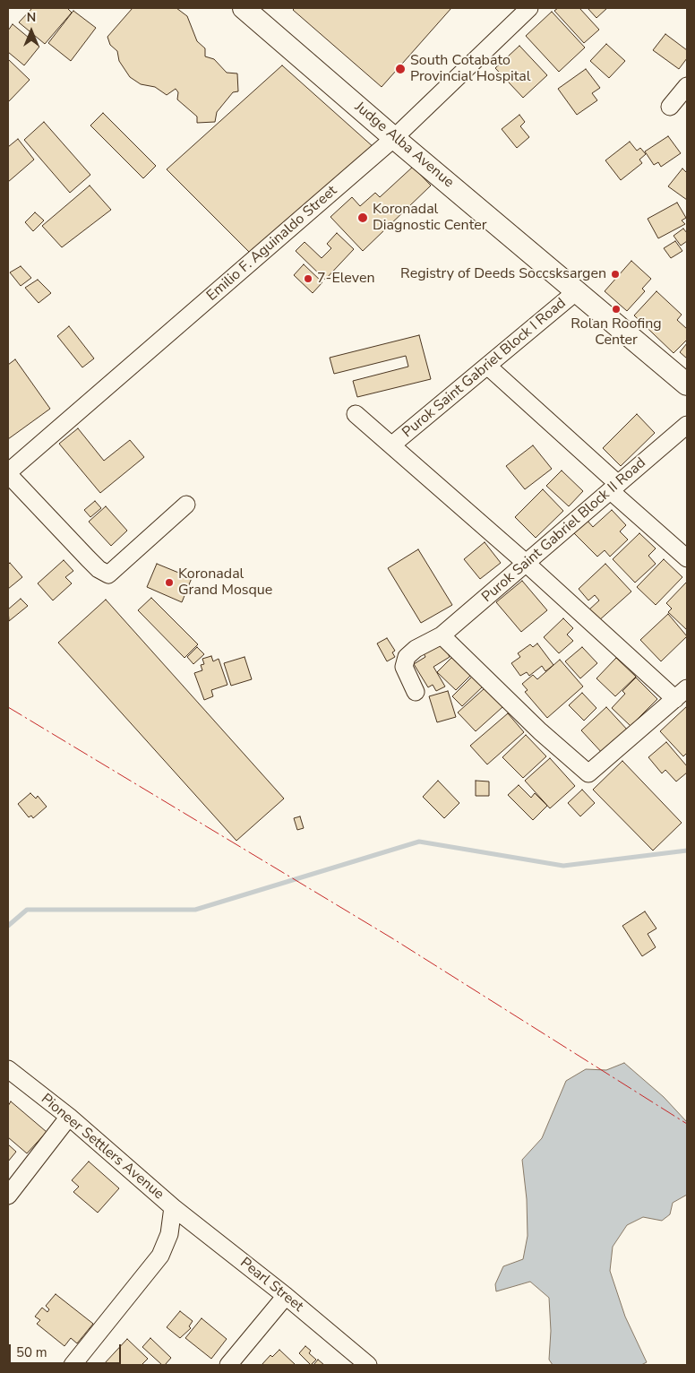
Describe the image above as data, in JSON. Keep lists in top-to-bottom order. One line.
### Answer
{"streets":{"main road":["Judge Alba Avenue"],"street":["Emilio F. Aguinaldo Street","Purok Saint Gabriel Block I Road","Purok Saint Gabriel Block II Road","Pioneer Settlers Avenue","Pearl Street"]},"crossings":[["Judge Alba Avenue","Emilio F. Aguinaldo Street"],["Judge Alba Avenue","Purok Saint Gabriel Block I Road"],["Pioneer Settlers Avenue","Pearl Street"]],"places":["South Cotabato Provincial Hospital","Koronadal Diagnostic Center","Registry of Deeds Soccsksargen","7-Eleven","Rolan Roofing Center","Koronadal Grand Mosque"],"scale_bar":"50 m","north":"top"}
